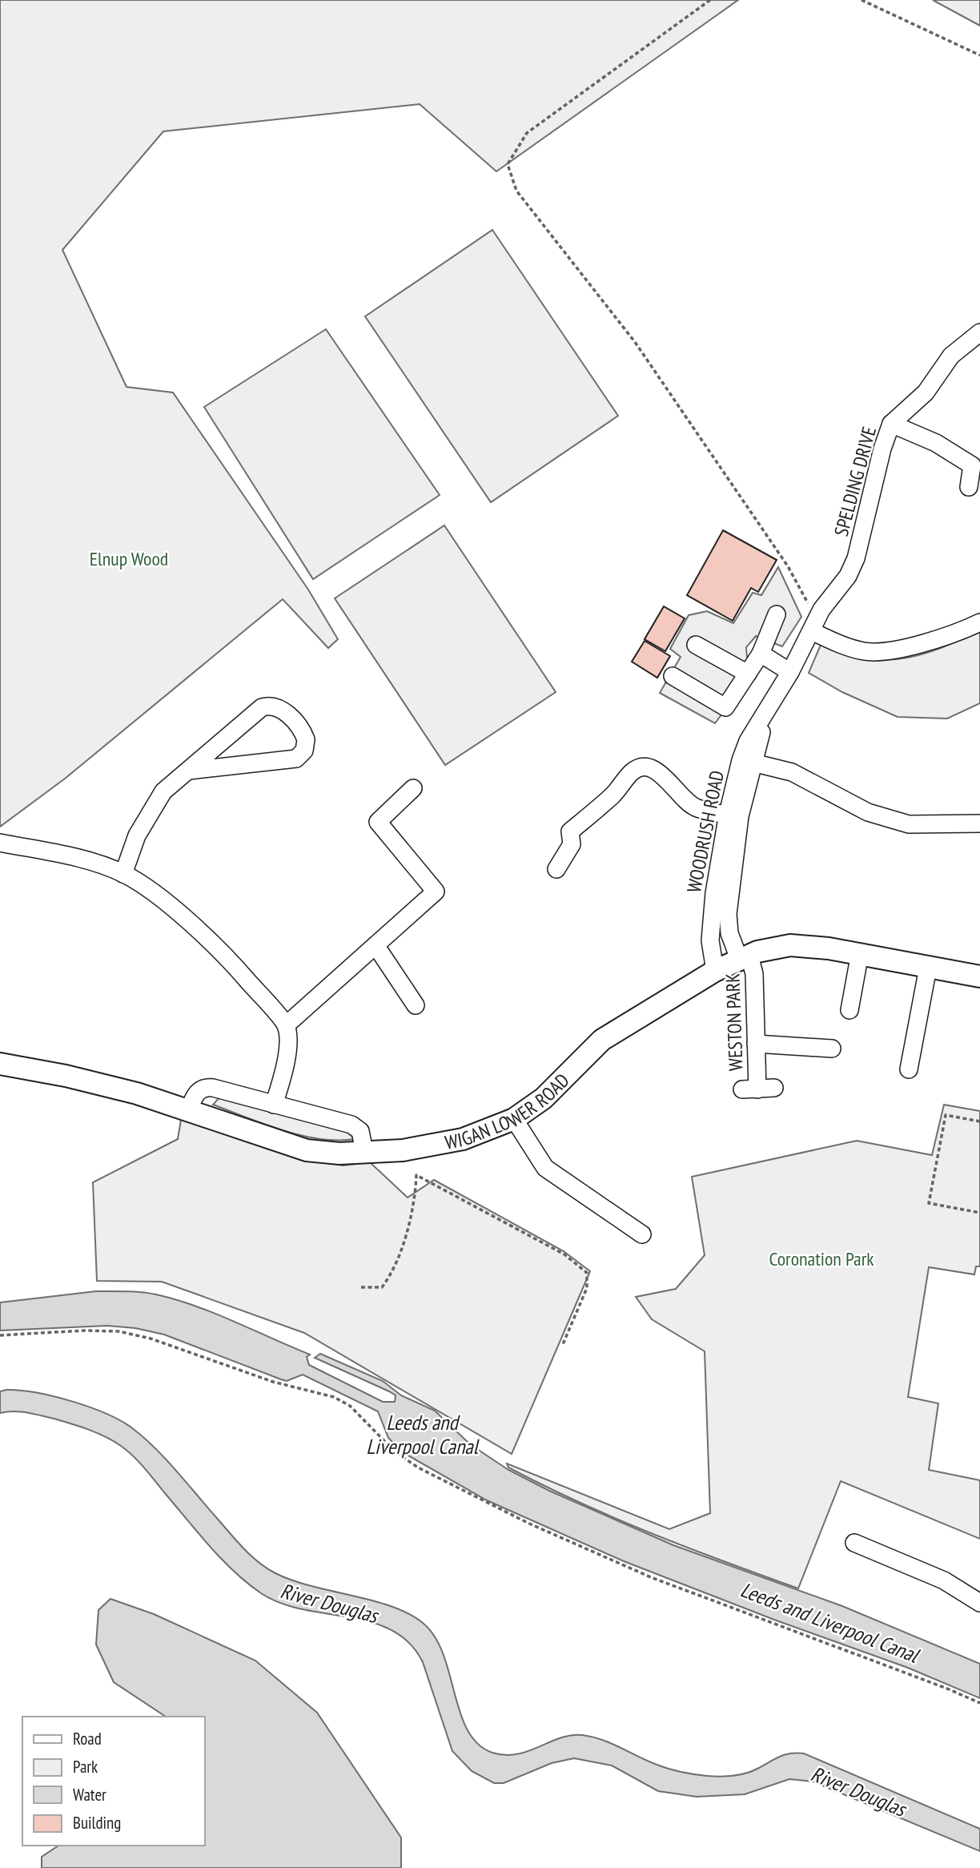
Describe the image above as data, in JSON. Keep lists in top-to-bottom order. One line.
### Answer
{"streets":{"main road":["WIGAN LOWER ROAD"],"street":["SPELDING DRIVE","WOODRUSH ROAD","WESTON PARK"]},"crossings":[["SPELDING DRIVE","WOODRUSH ROAD"],["WOODRUSH ROAD","WESTON PARK"],["WOODRUSH ROAD","WIGAN LOWER ROAD"],["WESTON PARK","WIGAN LOWER ROAD"]],"water":["Leeds and Liverpool Canal","River Douglas"],"parks":["Elnup Wood","Coronation Park"],"legend":["Road","Park","Water","Building"]}
